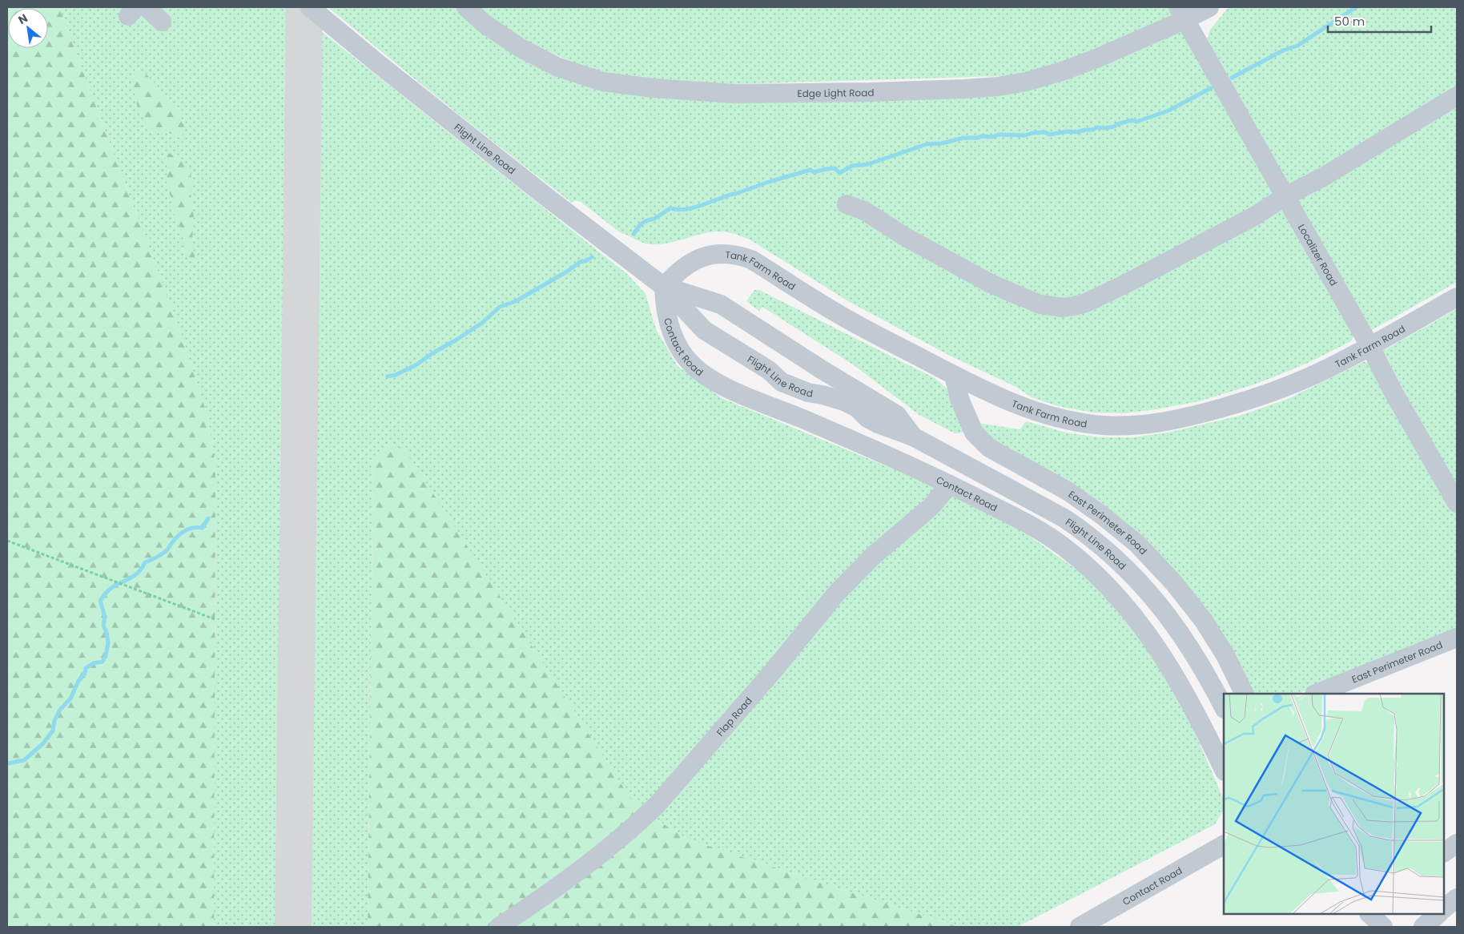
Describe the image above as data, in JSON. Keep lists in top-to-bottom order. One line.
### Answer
{"streets":{"street":["Edge Light Road","Flight Line Road","Localizer Road","Tank Farm Road","Contact Road","East Perimeter Road","Flap Road"]},"crossings":[["Edge Light Road","Localizer Road"],["Flight Line Road","Tank Farm Road"],["Flight Line Road","Contact Road"],["Localizer Road","Tank Farm Road"],["Tank Farm Road","Contact Road"],["Tank Farm Road","East Perimeter Road"],["Contact Road","Flap Road"]],"scale_bar":"50 m","north":"top left"}
